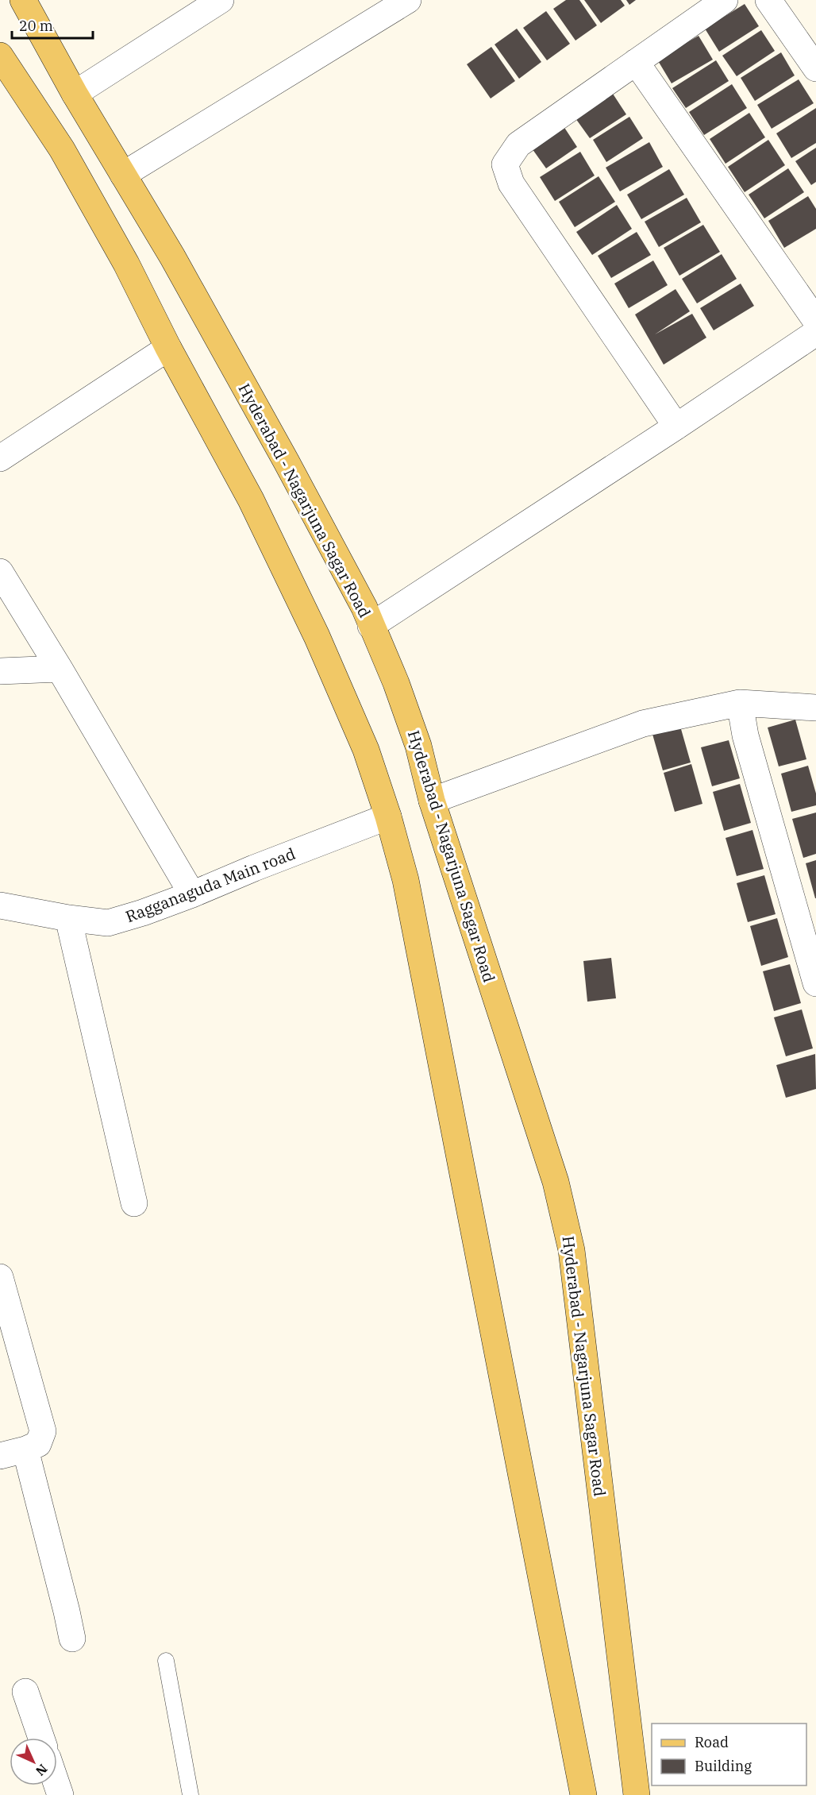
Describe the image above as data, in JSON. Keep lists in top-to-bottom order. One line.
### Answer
{"streets":{"main road":["Hyderabad - Nagarjuna Sagar Road"],"street":["Ragganaguda Main road"]},"legend":["Road","Building"],"scale_bar":"20 m","north":"bottom right"}
